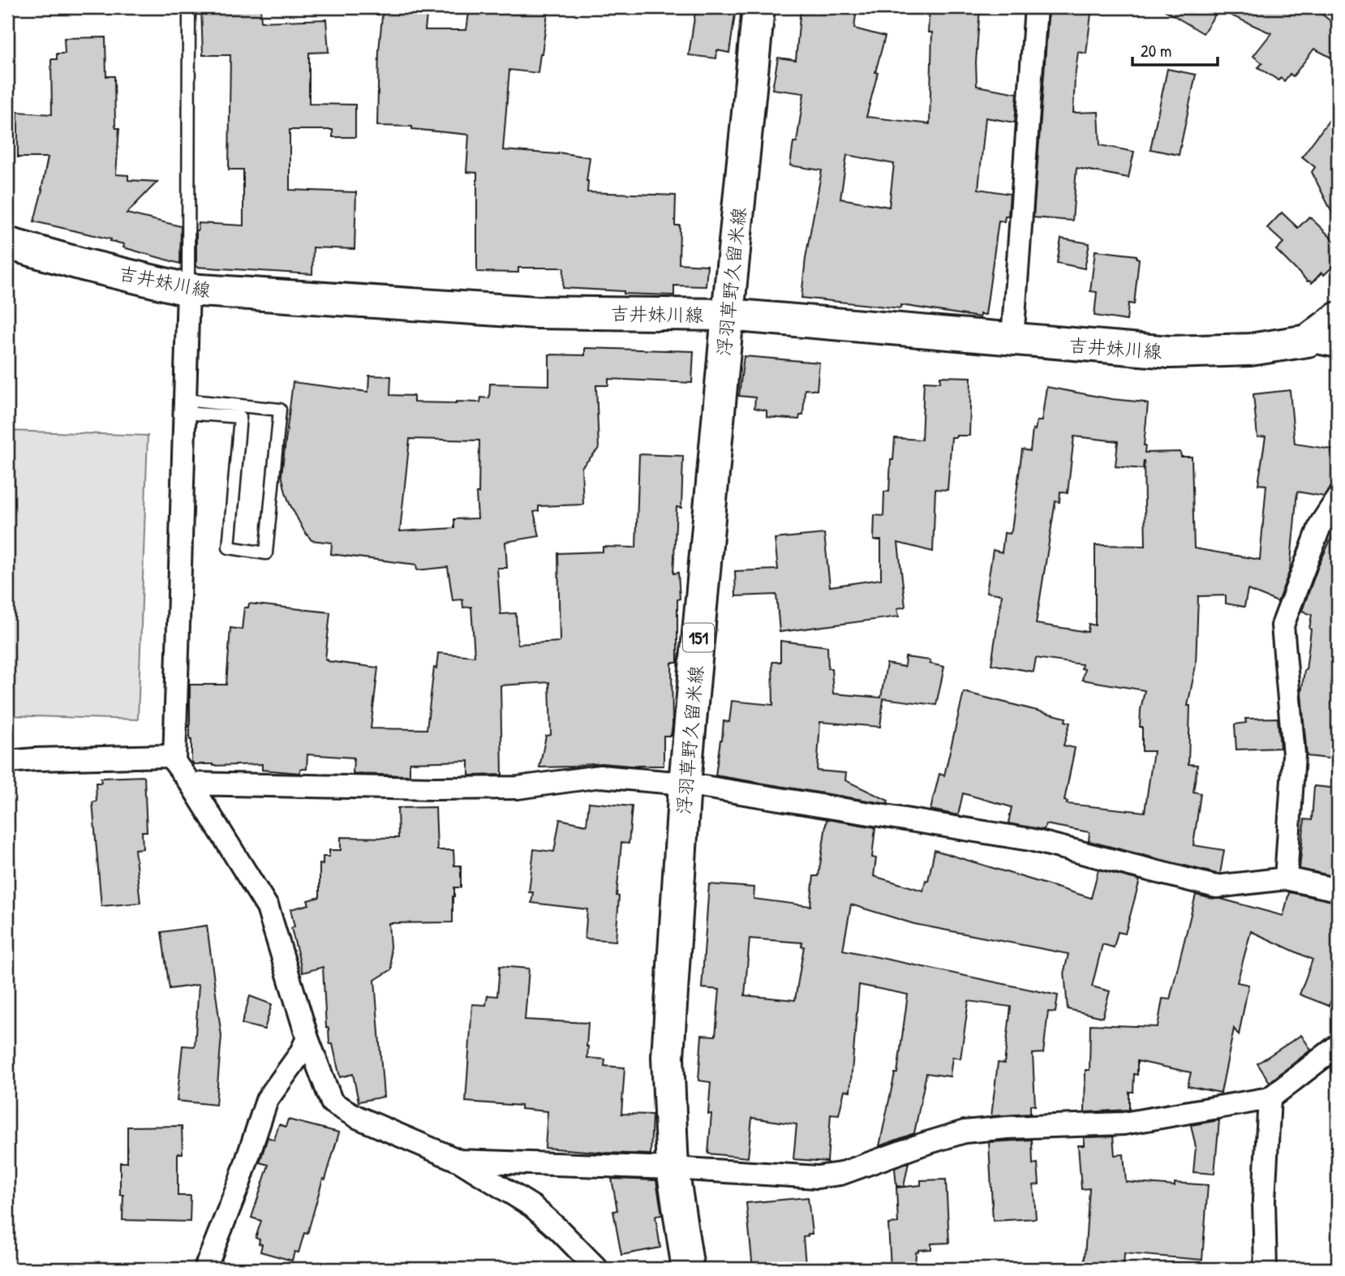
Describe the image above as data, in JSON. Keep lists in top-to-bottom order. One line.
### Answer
{"streets":{"main road":["吉井妹川線","浮羽草野久留米線","151"]},"crossings":[["吉井妹川線","浮羽草野久留米線"]],"scale_bar":"20 m"}
